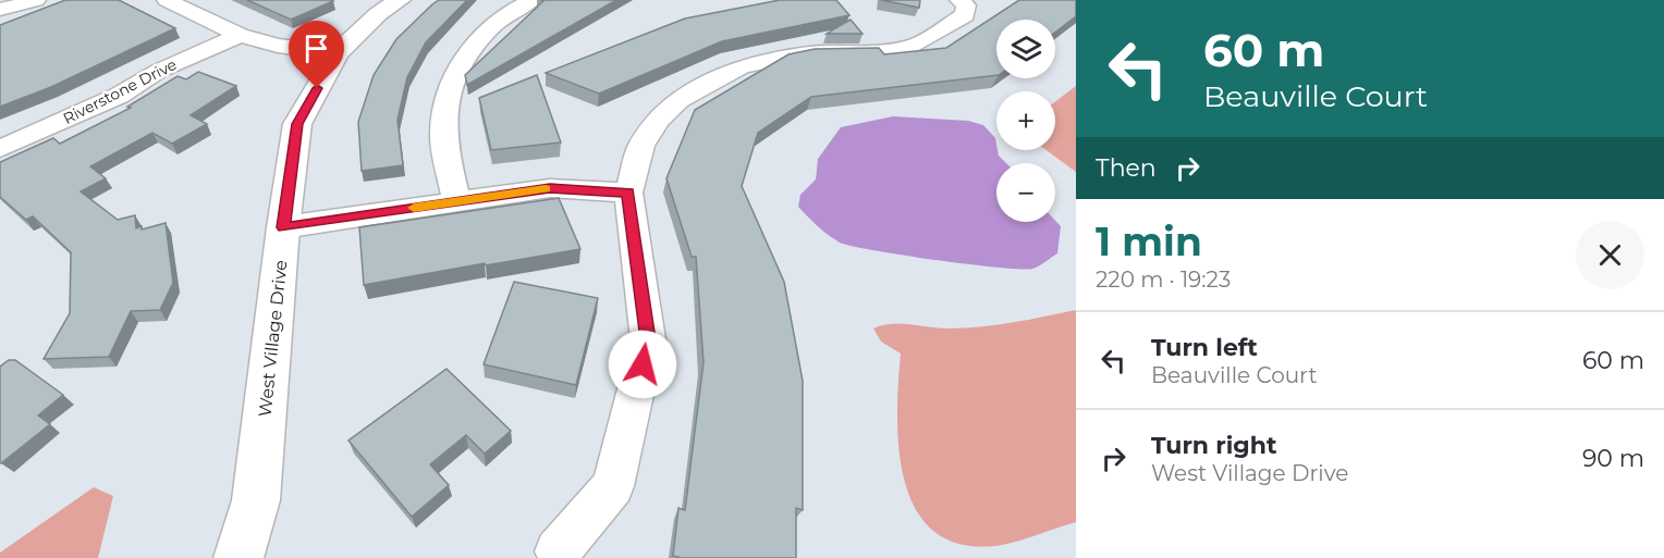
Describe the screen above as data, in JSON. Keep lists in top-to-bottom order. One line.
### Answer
{"streets":{"street":["Riverstone Drive","West Village Drive"]},"page":{"turn":["60 m","Beauville Court"],"map_buttons":["+","−"],"then":"Then","heading":["1 min","220 m · 19:23"],"list":[{"name":"Turn left","note":"Beauville Court","value":"60 m"},{"name":"Turn right","note":"West Village Drive","value":"90 m"}]}}
